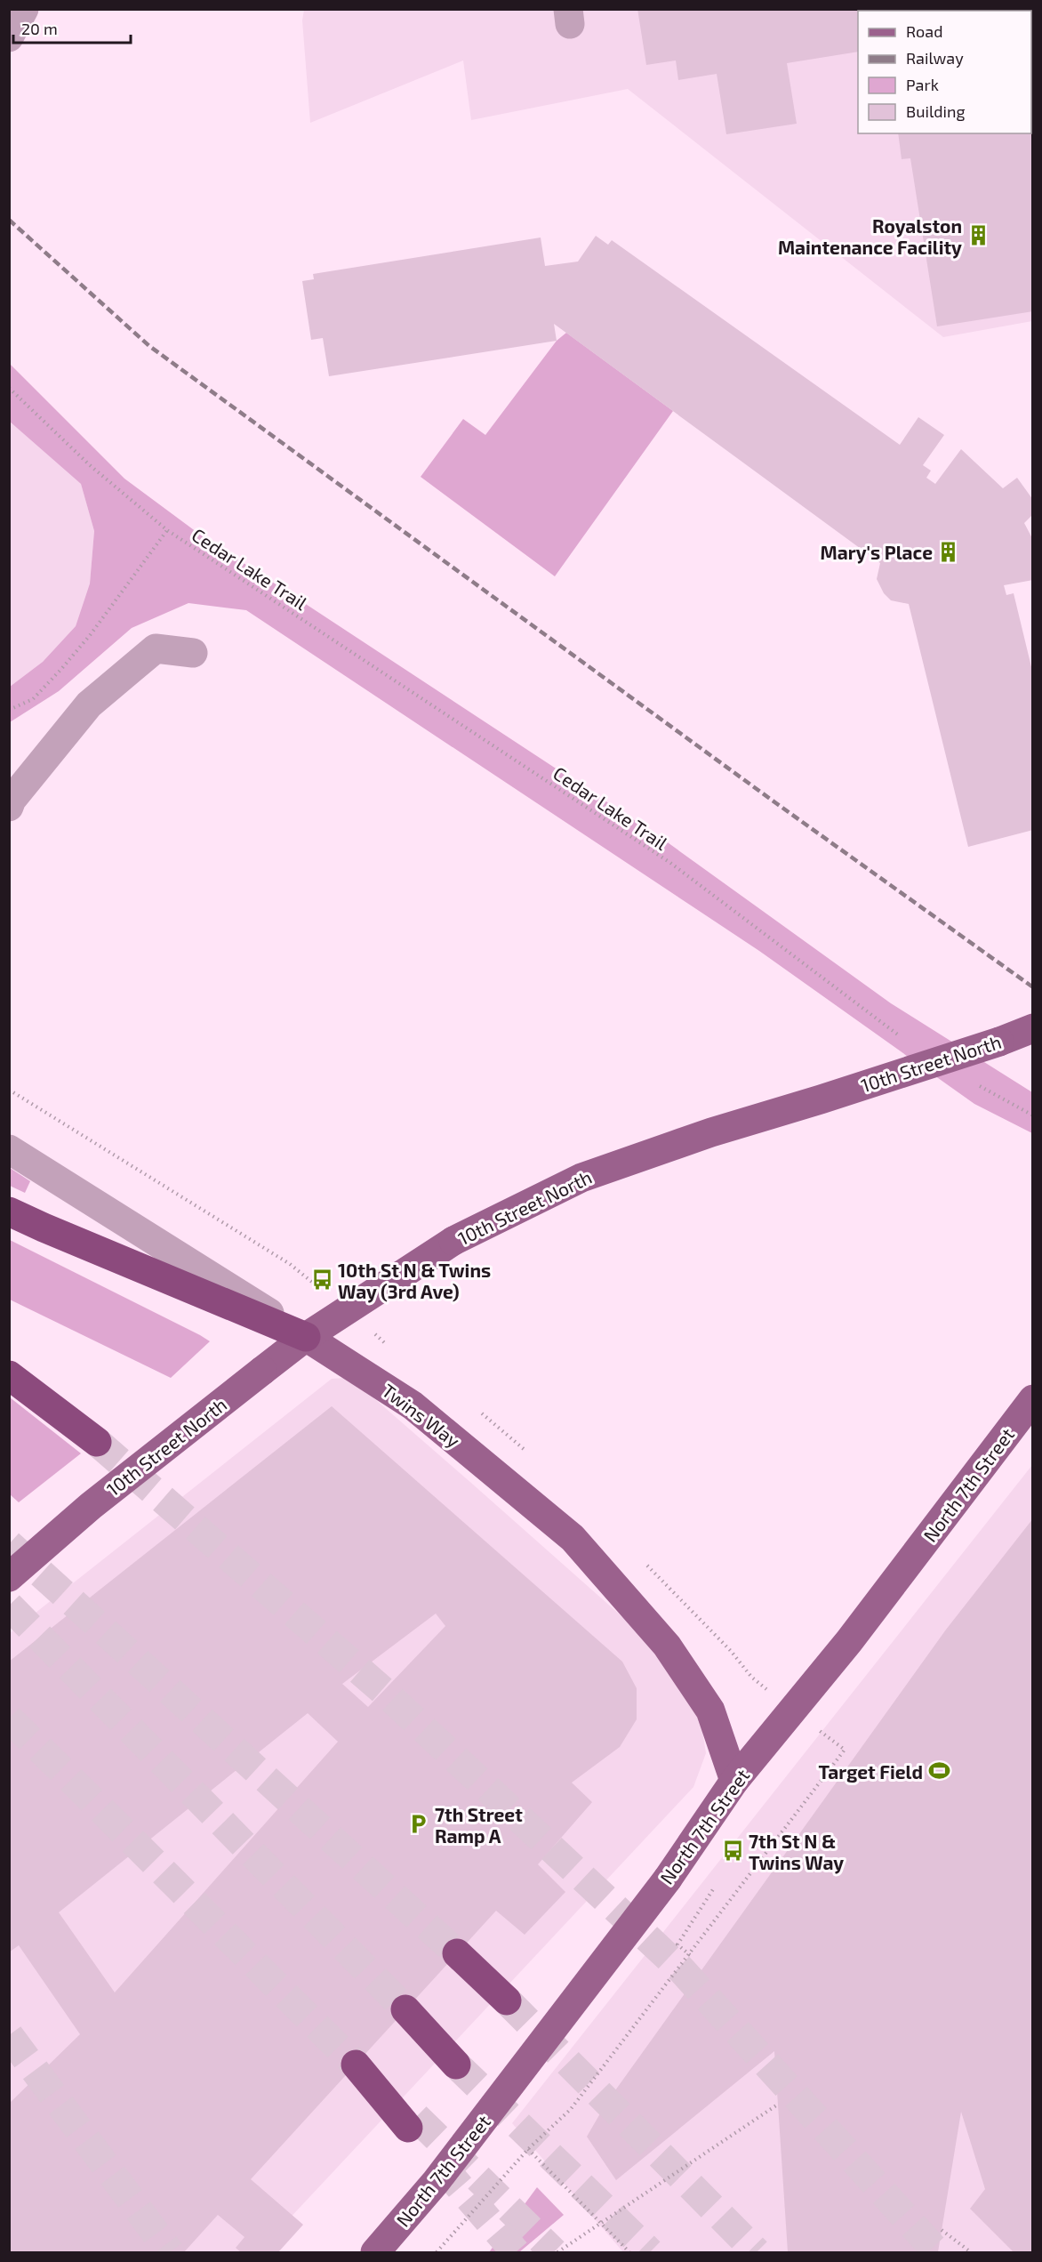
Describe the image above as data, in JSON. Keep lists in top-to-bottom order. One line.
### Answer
{"streets":{"main road":["10th Street North","Twins Way","North 7th Street"],"path":["Cedar Lake Trail"]},"crossings":[["10th Street North","Twins Way"],["Twins Way","North 7th Street"]],"places":{"building":["Royalston Maintenance Facility","Mary's Place"],"bus stop":["10th St N & Twins Way (3rd Ave)","7th St N & Twins Way"],"sports":["Target Field"],"parking":["7th Street Ramp A"]},"legend":["Road","Railway","Park","Building"],"scale_bar":"20 m"}
